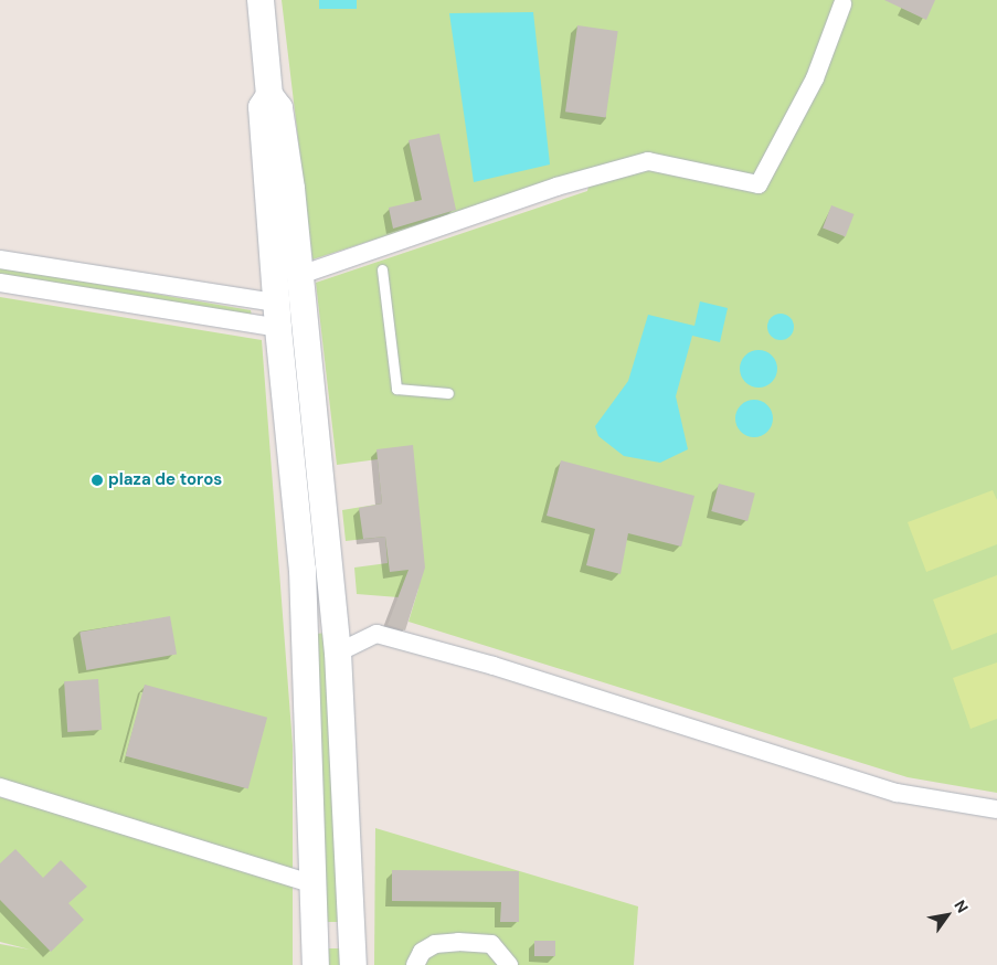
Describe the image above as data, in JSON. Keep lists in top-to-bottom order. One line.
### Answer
{"places":["plaza de toros"],"north":"top right"}
